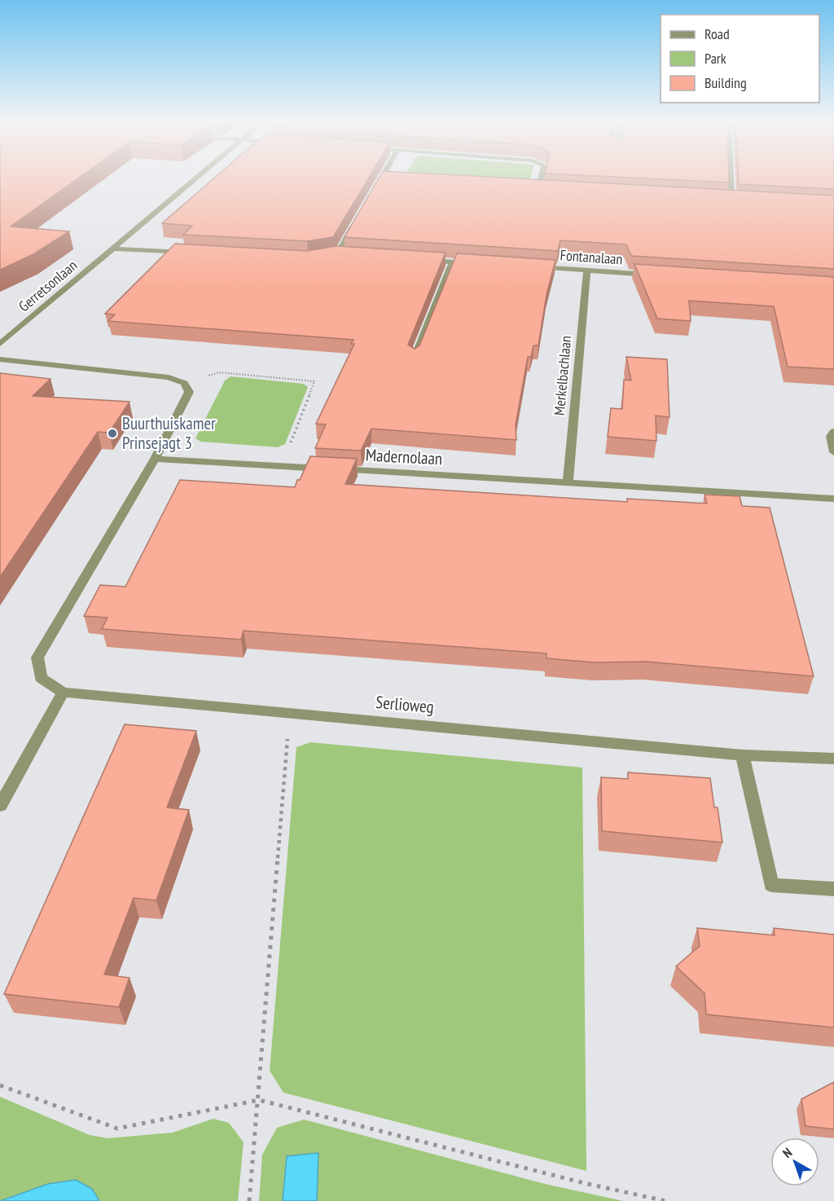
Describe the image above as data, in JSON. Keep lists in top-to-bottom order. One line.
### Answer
{"streets":{"street":["Fontanalaan","Gerretsonlaan","Merkelbachlaan","Madernolaan","Serlioweg"]},"crossings":[["Fontanalaan","Merkelbachlaan"],["Merkelbachlaan","Madernolaan"],["Madernolaan","Serlioweg"]],"places":["Buurthuiskamer Prinsejagt 3"],"legend":["Road","Park","Building"],"north":"top left"}
